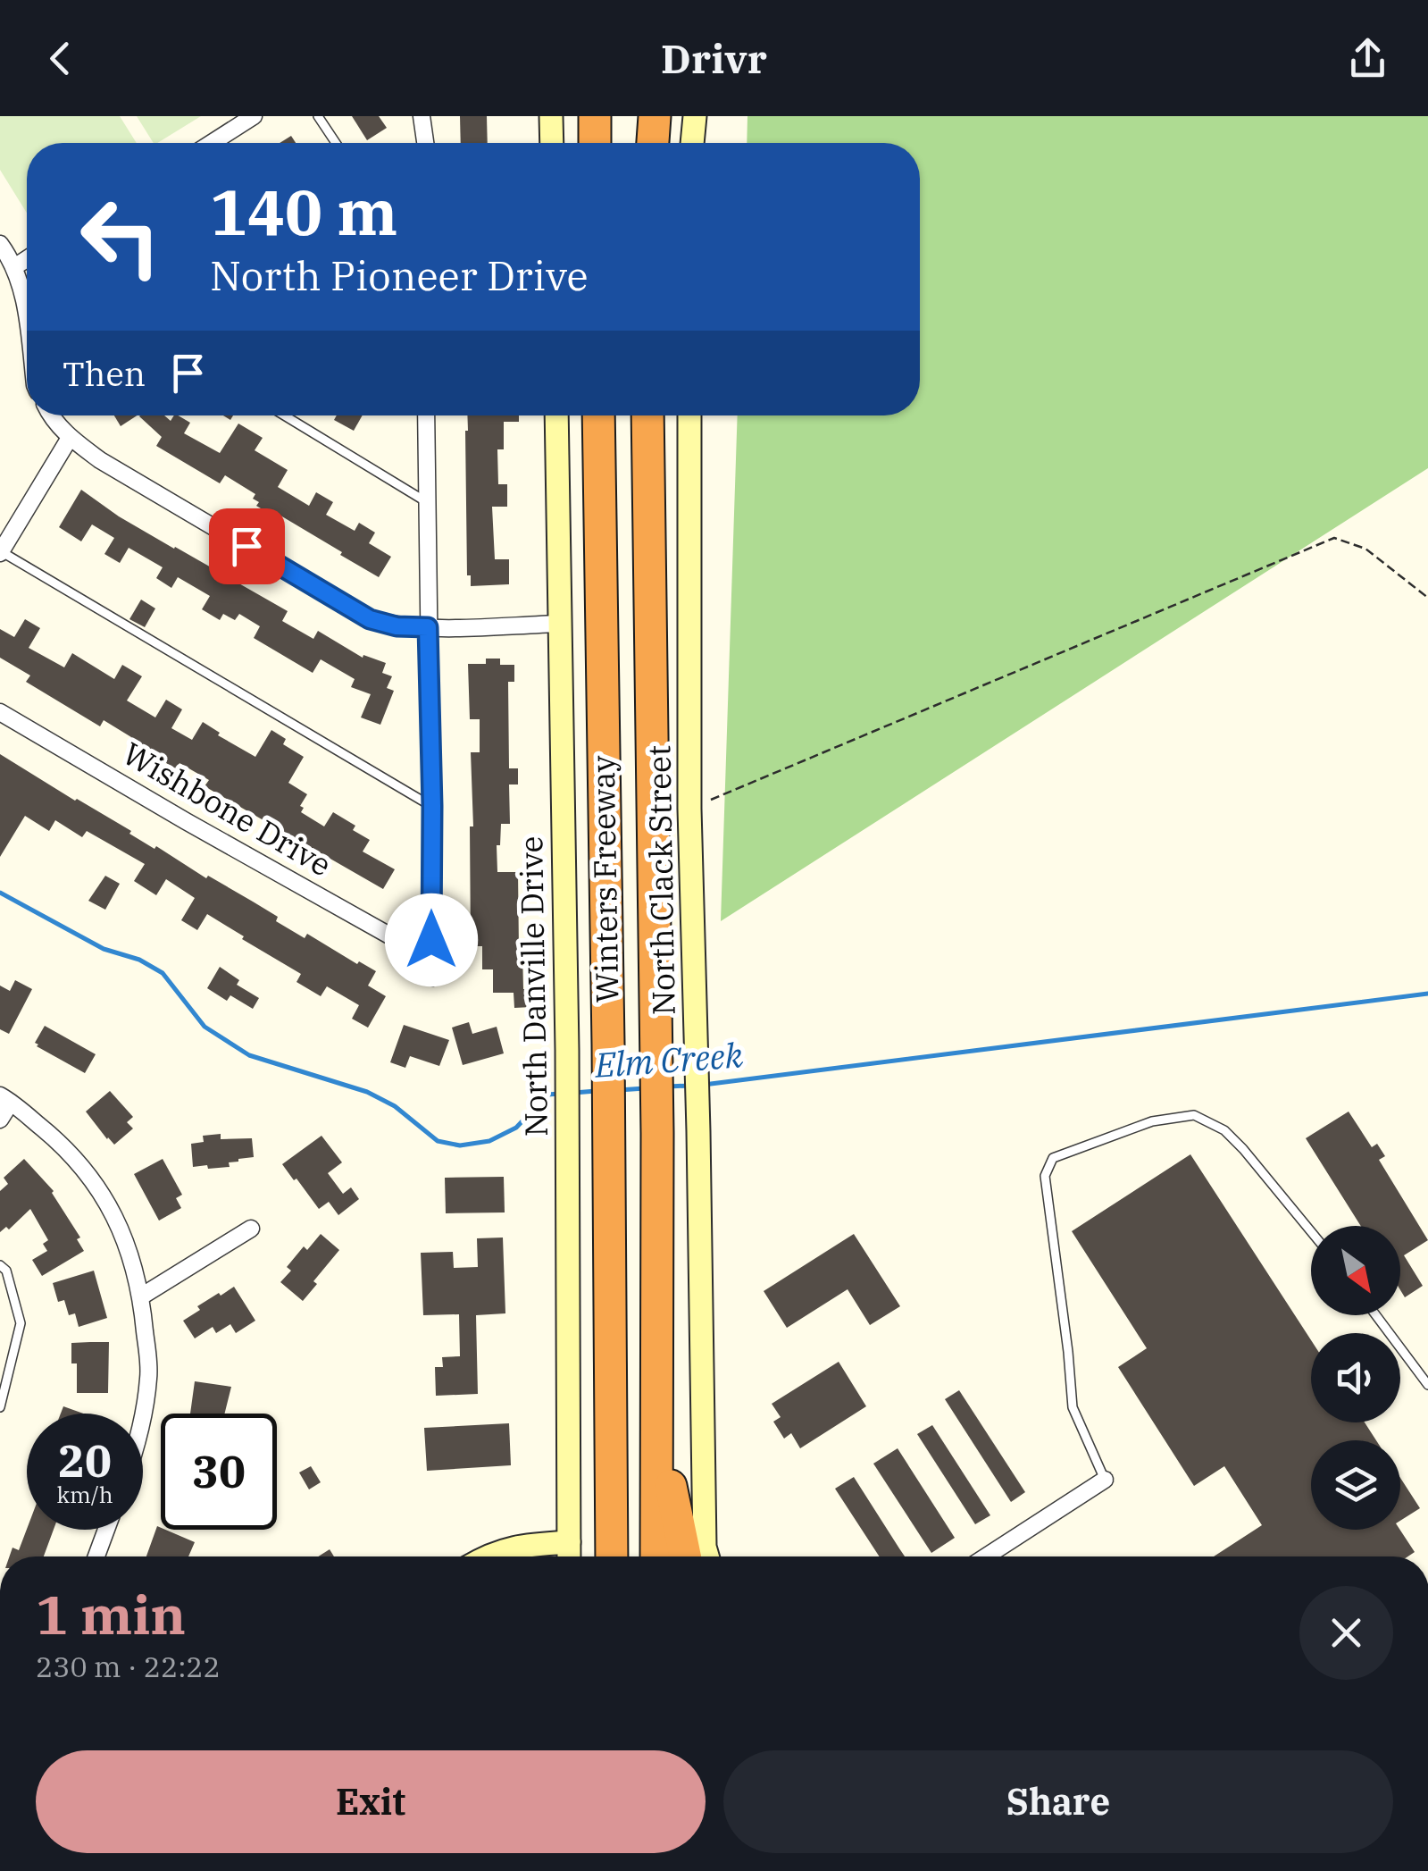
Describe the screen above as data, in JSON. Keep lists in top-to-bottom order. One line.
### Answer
{"streets":{"highway":["Winters Freeway"],"main road":["North Clack Street","North Danville Drive"],"street":["Wishbone Drive"]},"water":["Elm Creek"],"north":"bottom right","page":{"header":"Drivr","turn":["140 m","North Pioneer Drive"],"then":"Then","speed":"20 km/h","limit":"30","heading":["1 min","230 m · 22:22"],"buttons":["Exit","Share"]}}
